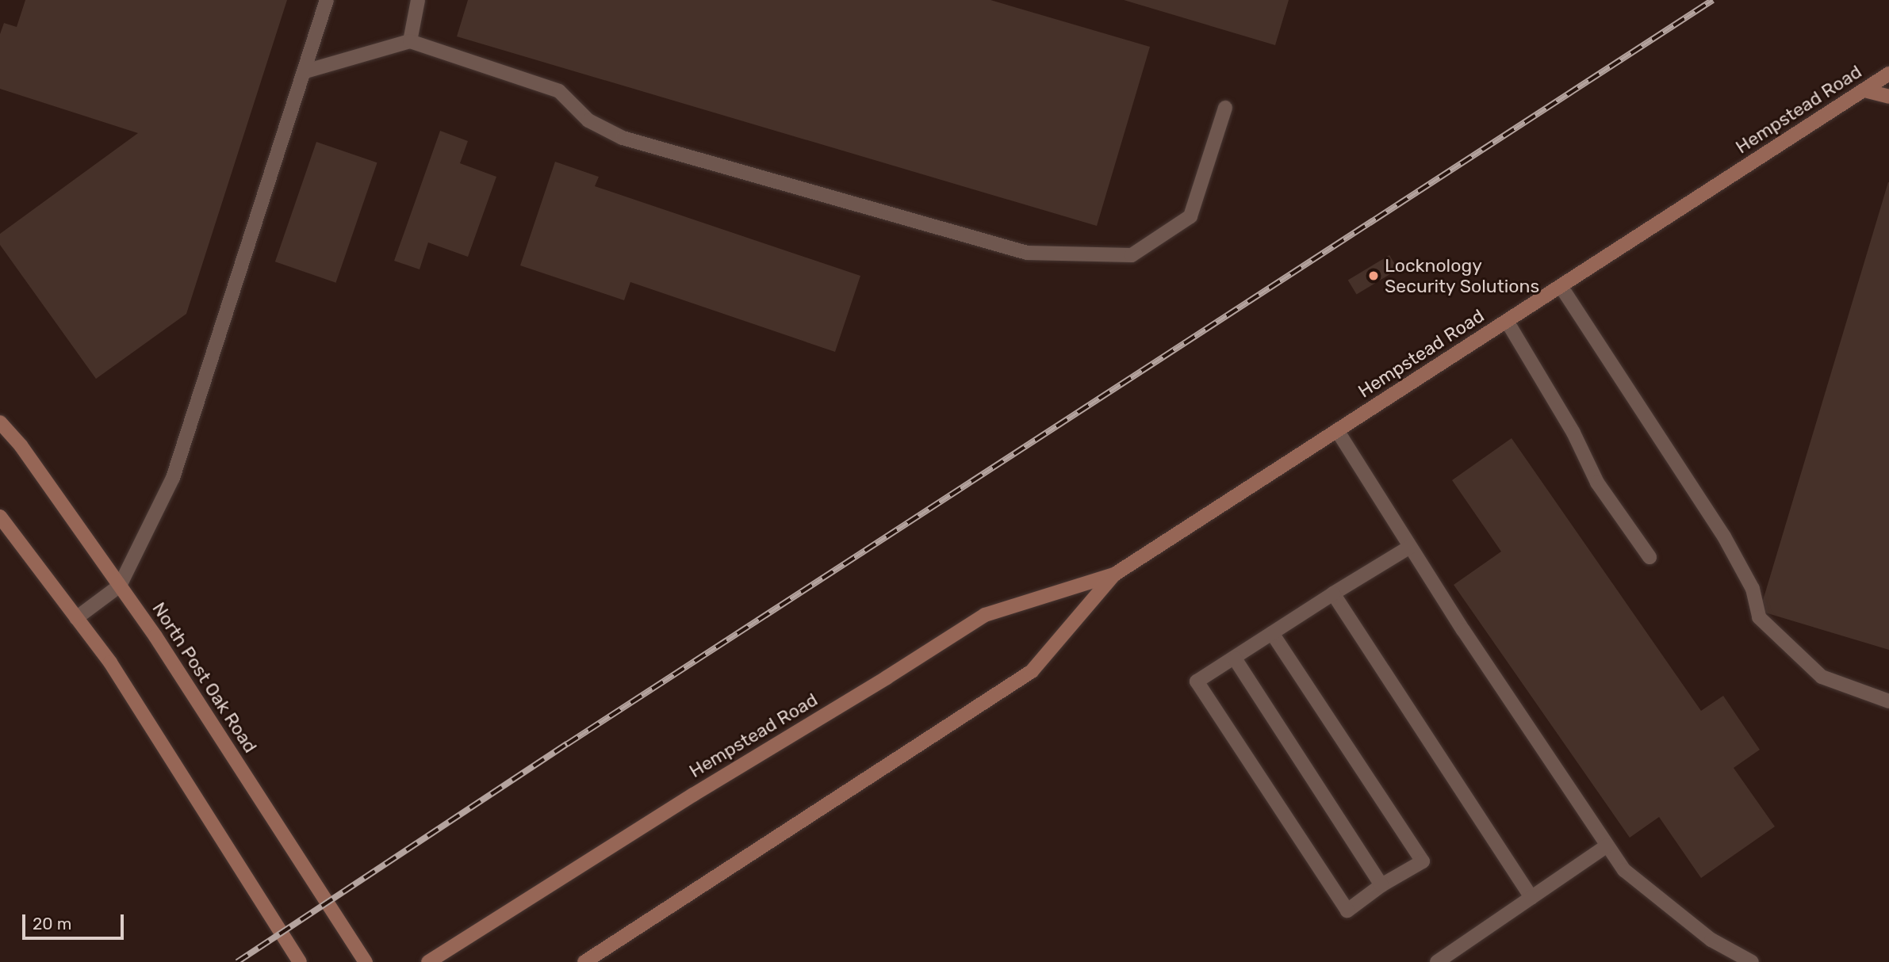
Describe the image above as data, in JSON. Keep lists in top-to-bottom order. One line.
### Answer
{"streets":{"main road":["Hempstead Road","North Post Oak Road"]},"places":["Locknology Security Solutions"],"scale_bar":"20 m"}
